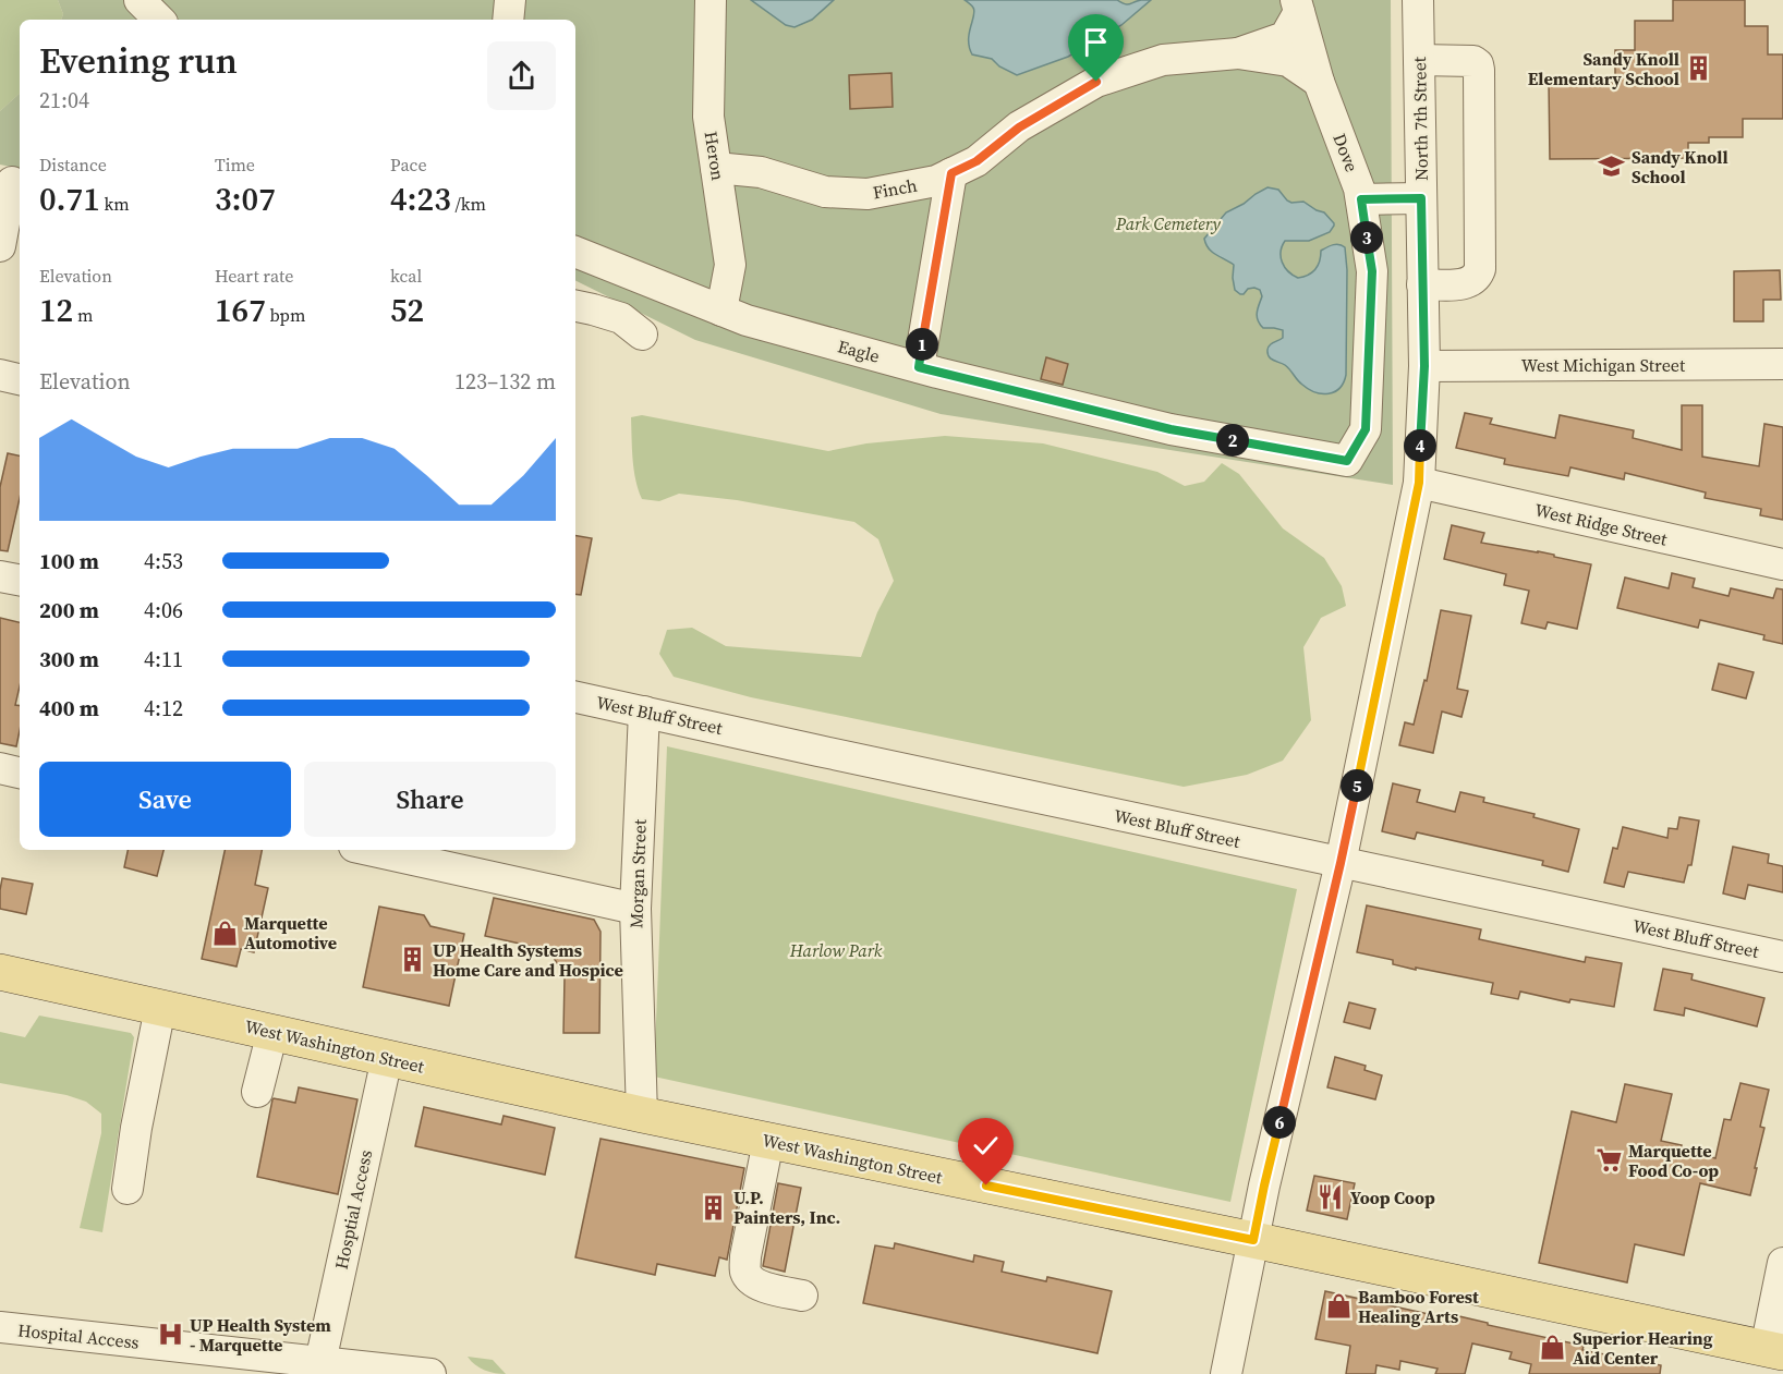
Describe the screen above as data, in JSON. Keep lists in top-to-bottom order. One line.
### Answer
{"streets":{"main road":["West Washington Street"],"street":["North 7th Street","Dove","Heron","Finch","Eagle","West Michigan Street","West Ridge Street","West Bluff Street","Morgan Street","Hosptial Access","Hospital Access"]},"crossings":[["North 7th Street","West Michigan Street"],["North 7th Street","West Ridge Street"],["North 7th Street","West Bluff Street"],["North 7th Street","West Washington Street"],["Dove","Finch"],["Dove","Eagle"],["Heron","Finch"],["Heron","Eagle"],["West Bluff Street","Morgan Street"],["Morgan Street","West Washington Street"],["West Washington Street","Hosptial Access"],["Hosptial Access","Hospital Access"]],"parks":["Park Cemetery","Harlow Park"],"places":{"building":["Sandy Knoll Elementary School","UP Health Systems Home Care and Hospice","U.P. Painters, Inc."],"school or university":["Sandy Knoll School"],"shop":["Marquette Automotive","Bamboo Forest Healing Arts","Superior Hearing Aid Center"],"supermarket":["Marquette Food Co-op"],"restaurant":["Yoop Coop"],"hospital":["UP Health System - Marquette"]},"page":{"heading":["Evening run","21:04"],"stats":[["Distance","0.71 km"],["Time","3:07"],["Pace","4:23 /km"],["Elevation","12 m"],["Heart rate","167 bpm"],["kcal","52"]],"pins":["3","1","2","4","5","6"],"chart":["Elevation","123–132 m"],"list":[{"name":"100 m","note":"4:53"},{"name":"200 m","note":"4:06"},{"name":"300 m","note":"4:11"},{"name":"400 m","note":"4:12"}],"buttons":["Save","Share"]}}
